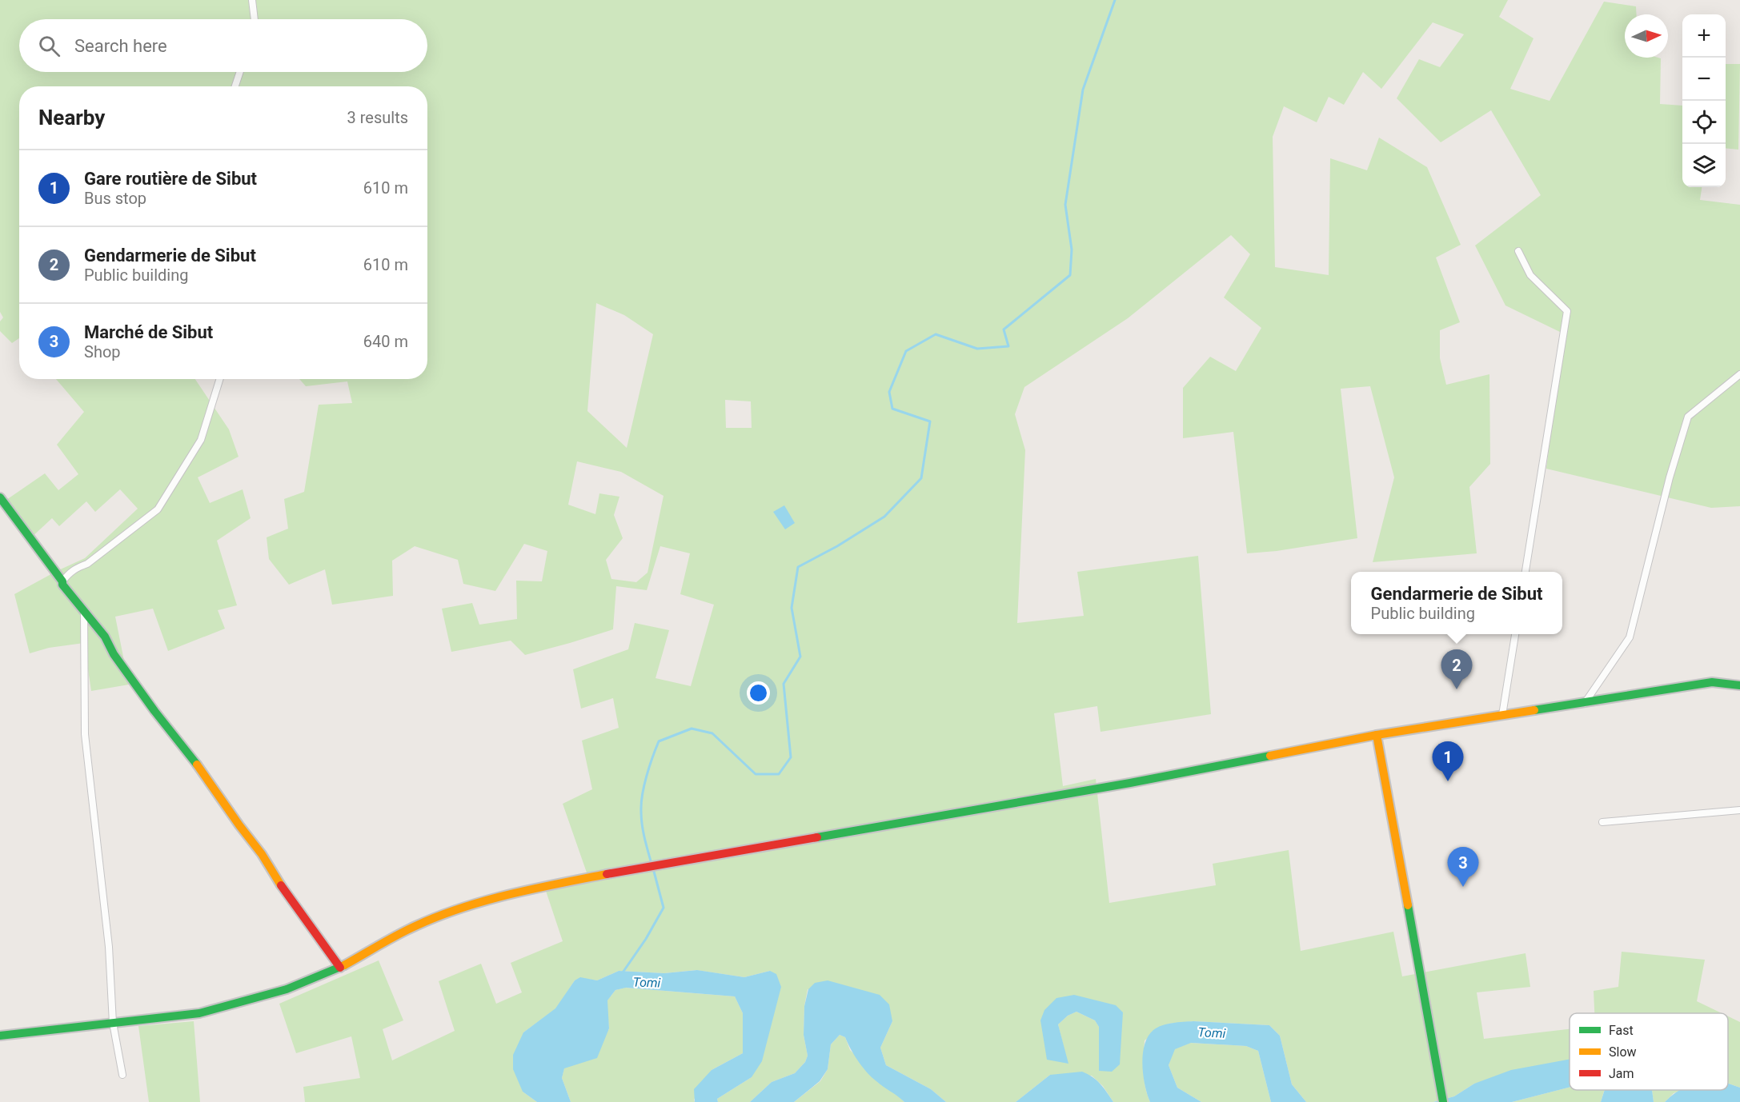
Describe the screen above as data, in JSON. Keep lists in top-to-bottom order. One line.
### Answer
{"water":["Tomi"],"legend":["Fast","Slow","Jam"],"north":"right","page":{"map_buttons":["+","−"],"search":"Search here","heading":["Nearby","3 results"],"list":[{"mark":"1","name":"Gare routière de Sibut","note":"Bus stop","value":"610 m"},{"mark":"2","name":"Gendarmerie de Sibut","note":"Public building","value":"610 m"},{"mark":"3","name":"Marché de Sibut","note":"Shop","value":"640 m"}],"popup":["Gendarmerie de Sibut","Public building"],"pins":["2","1","3"]}}
